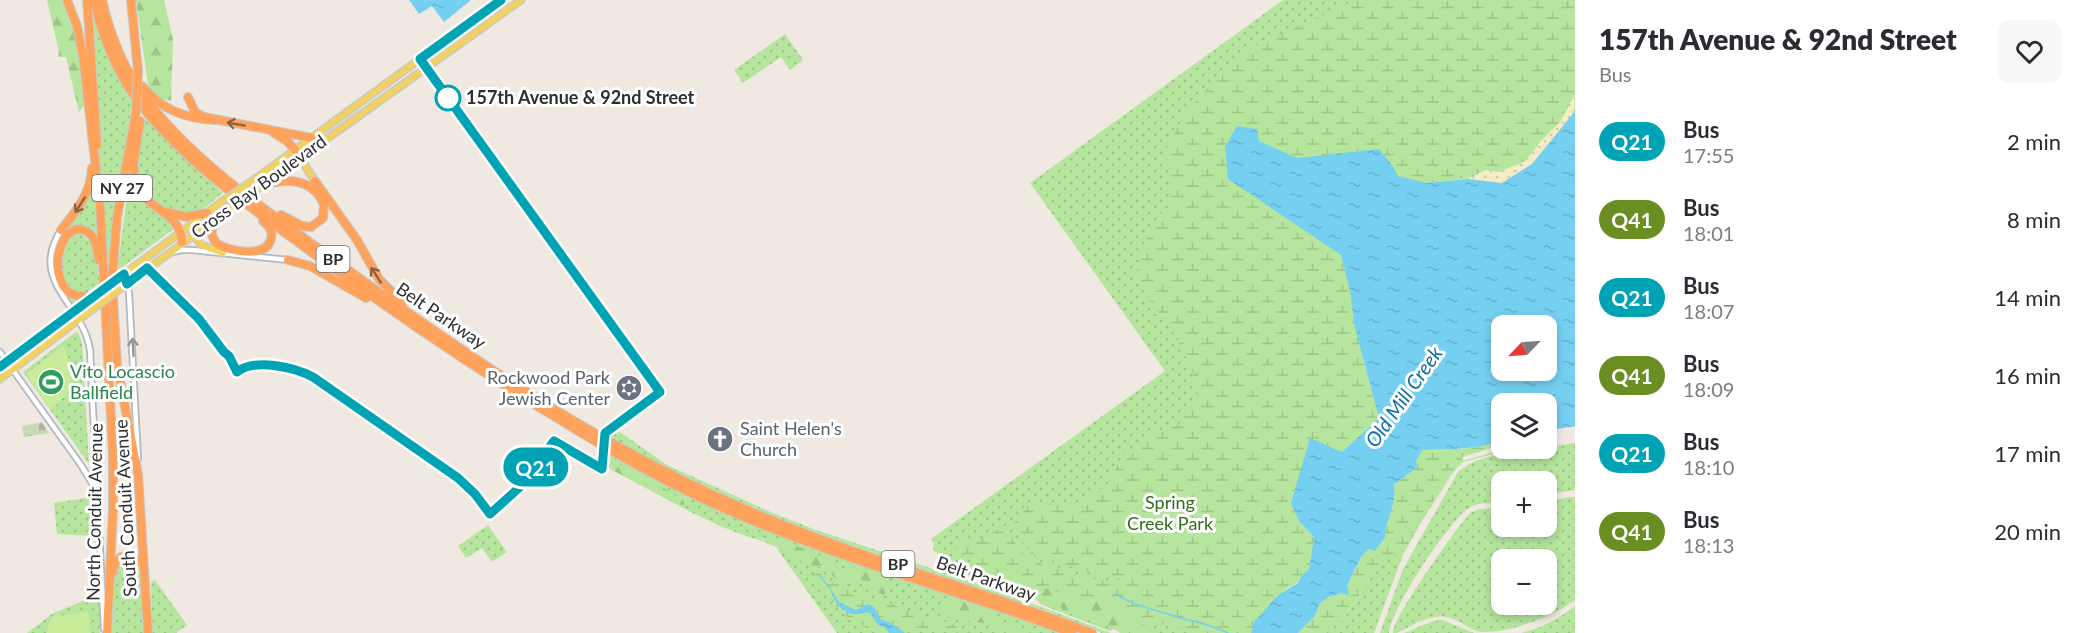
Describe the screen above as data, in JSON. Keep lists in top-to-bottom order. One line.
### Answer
{"streets":{"highway":["NY 27","BP","Belt Parkway","South Conduit Avenue","North Conduit Avenue"],"main road":["Cross Bay Boulevard"]},"crossings":[["Cross Bay Boulevard","South Conduit Avenue"],["Cross Bay Boulevard","North Conduit Avenue"],["NY 27","South Conduit Avenue"]],"one_way":["South Conduit Avenue"],"water":["Old Mill Creek"],"parks":["Spring Creek Park"],"places":{"other":["157th Avenue & 92nd Street"],"sports":["Vito Locascio Ballfield"],"synagogue":["Rockwood Park Jewish Center"],"church":["Saint Helen's Church"]},"lines":["bus line Q21"],"north":"bottom left","page":{"on_map":"Q21","heading":["157th Avenue & 92nd Street","Bus"],"list":[{"mark":"Q21","name":"Bus","note":"17:55","value":"2 min"},{"mark":"Q41","name":"Bus","note":"18:01","value":"8 min"},{"mark":"Q21","name":"Bus","note":"18:07","value":"14 min"},{"mark":"Q41","name":"Bus","note":"18:09","value":"16 min"},{"mark":"Q21","name":"Bus","note":"18:10","value":"17 min"},{"mark":"Q41","name":"Bus","note":"18:13","value":"20 min"}],"map_buttons":["+","−"]}}
